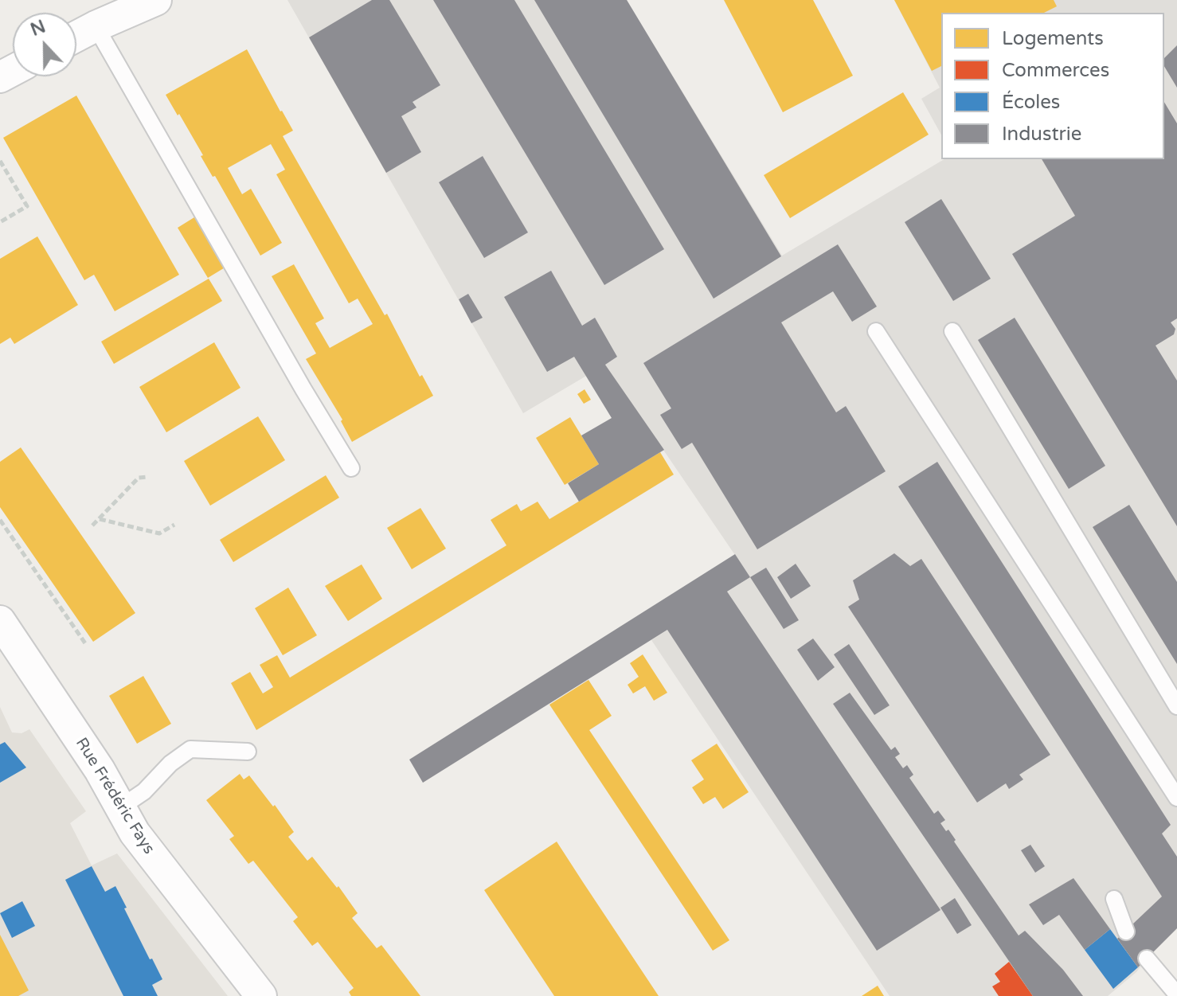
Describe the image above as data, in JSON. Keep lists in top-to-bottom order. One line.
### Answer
{"streets":{"street":["Rue Frédéric Fays"]},"legend":["Logements","Commerces","Écoles","Industrie"],"north":"top"}
